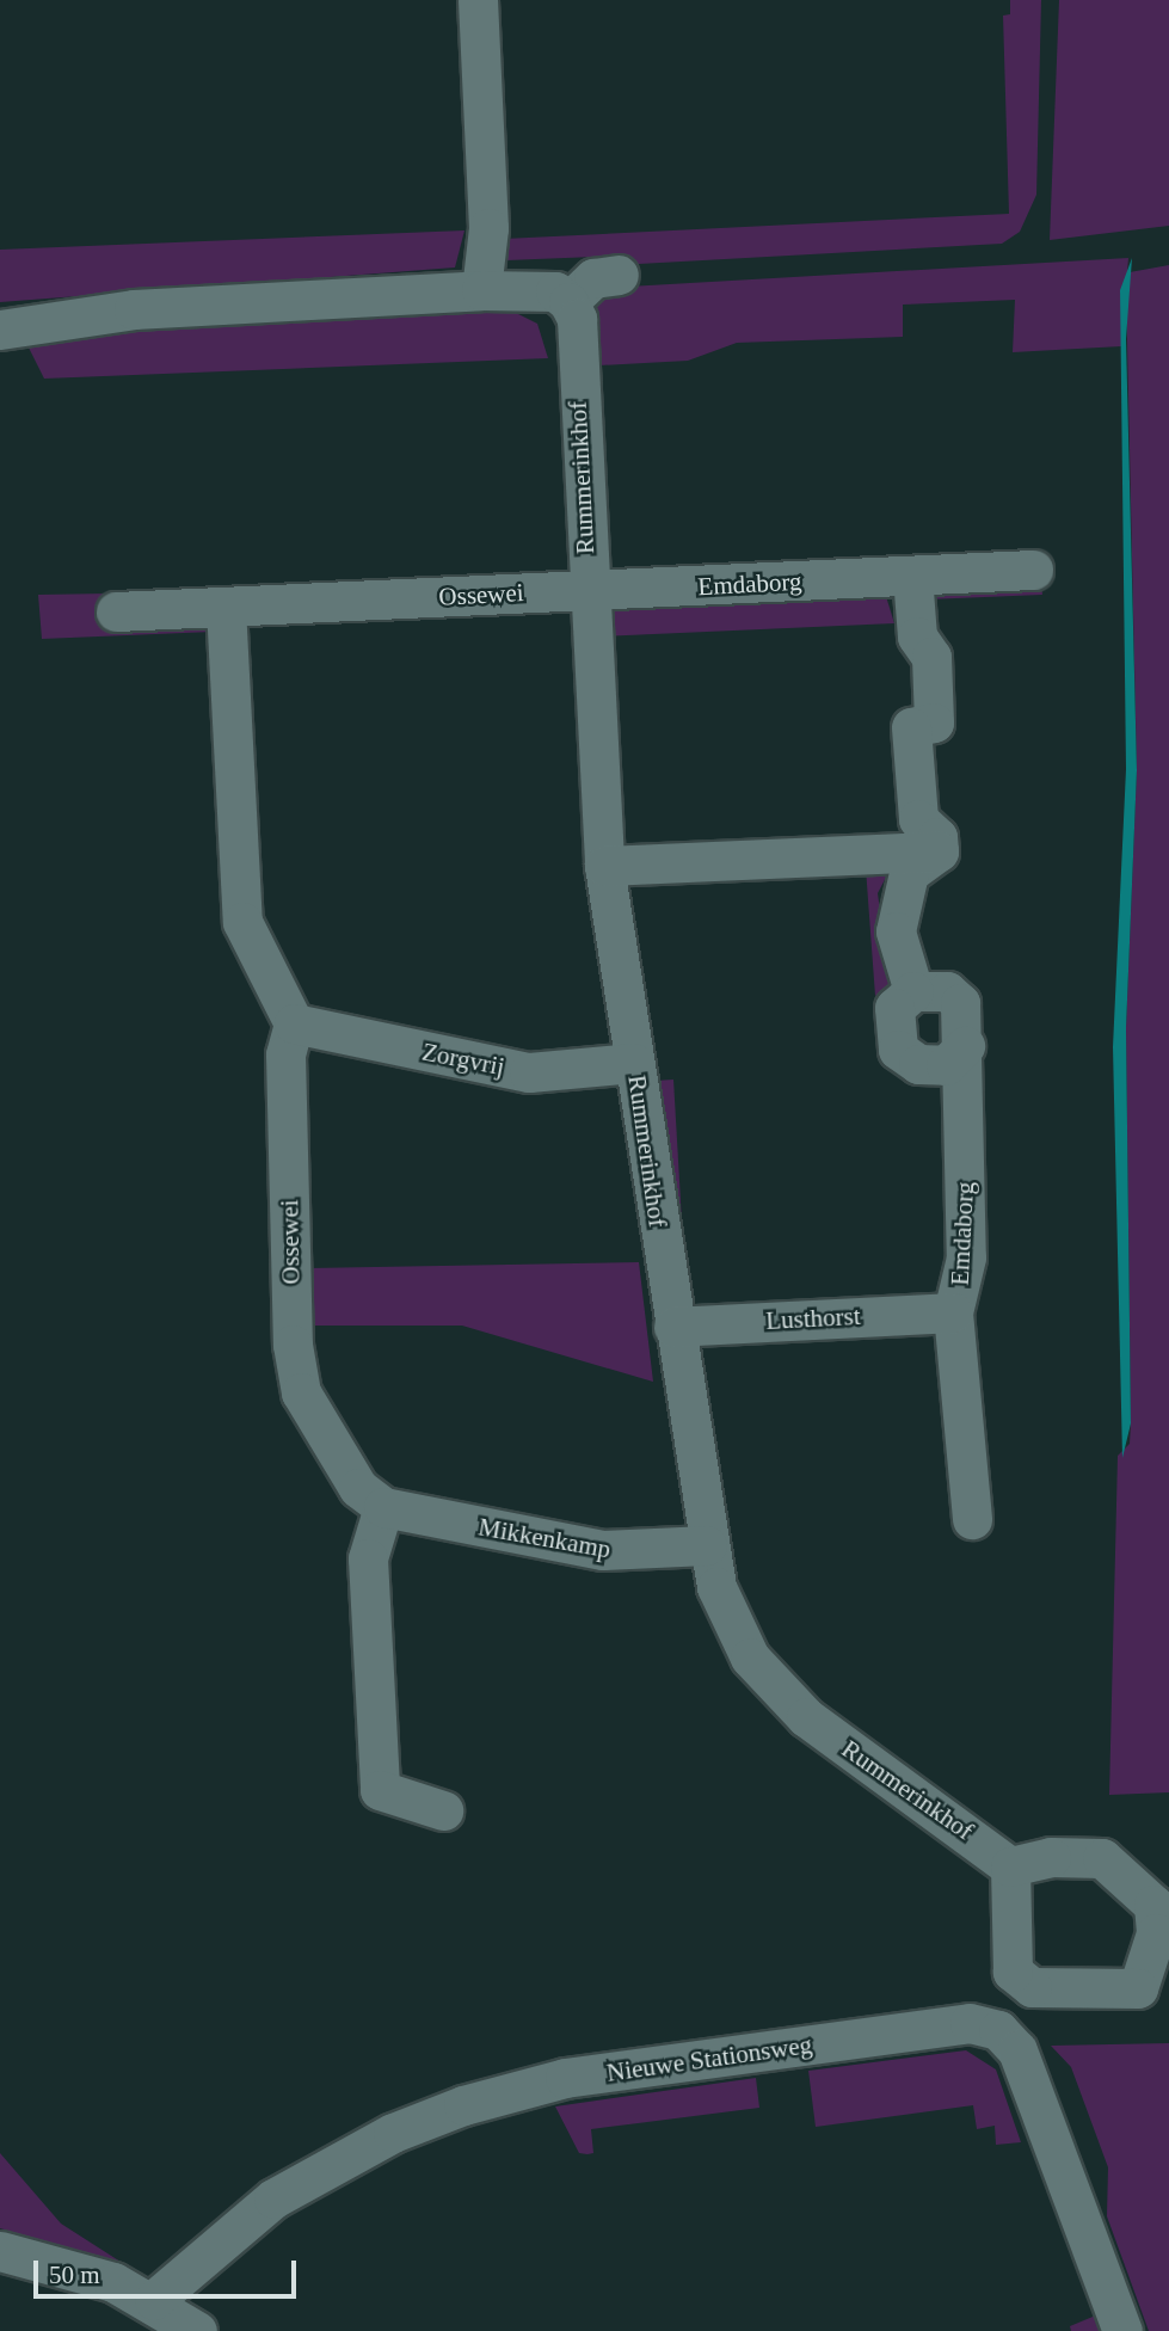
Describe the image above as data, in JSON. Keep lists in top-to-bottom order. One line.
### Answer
{"streets":{"street":["Rummerinkhof","Emdaborg","Ossewei","Zorgvrij","Lusthorst","Mikkenkamp","Nieuwe Stationsweg"]},"crossings":[["Rummerinkhof","Emdaborg"],["Rummerinkhof","Ossewei"],["Rummerinkhof","Zorgvrij"],["Rummerinkhof","Lusthorst"],["Rummerinkhof","Mikkenkamp"],["Emdaborg","Ossewei"],["Emdaborg","Lusthorst"],["Ossewei","Zorgvrij"],["Ossewei","Mikkenkamp"]],"scale_bar":"50 m"}
